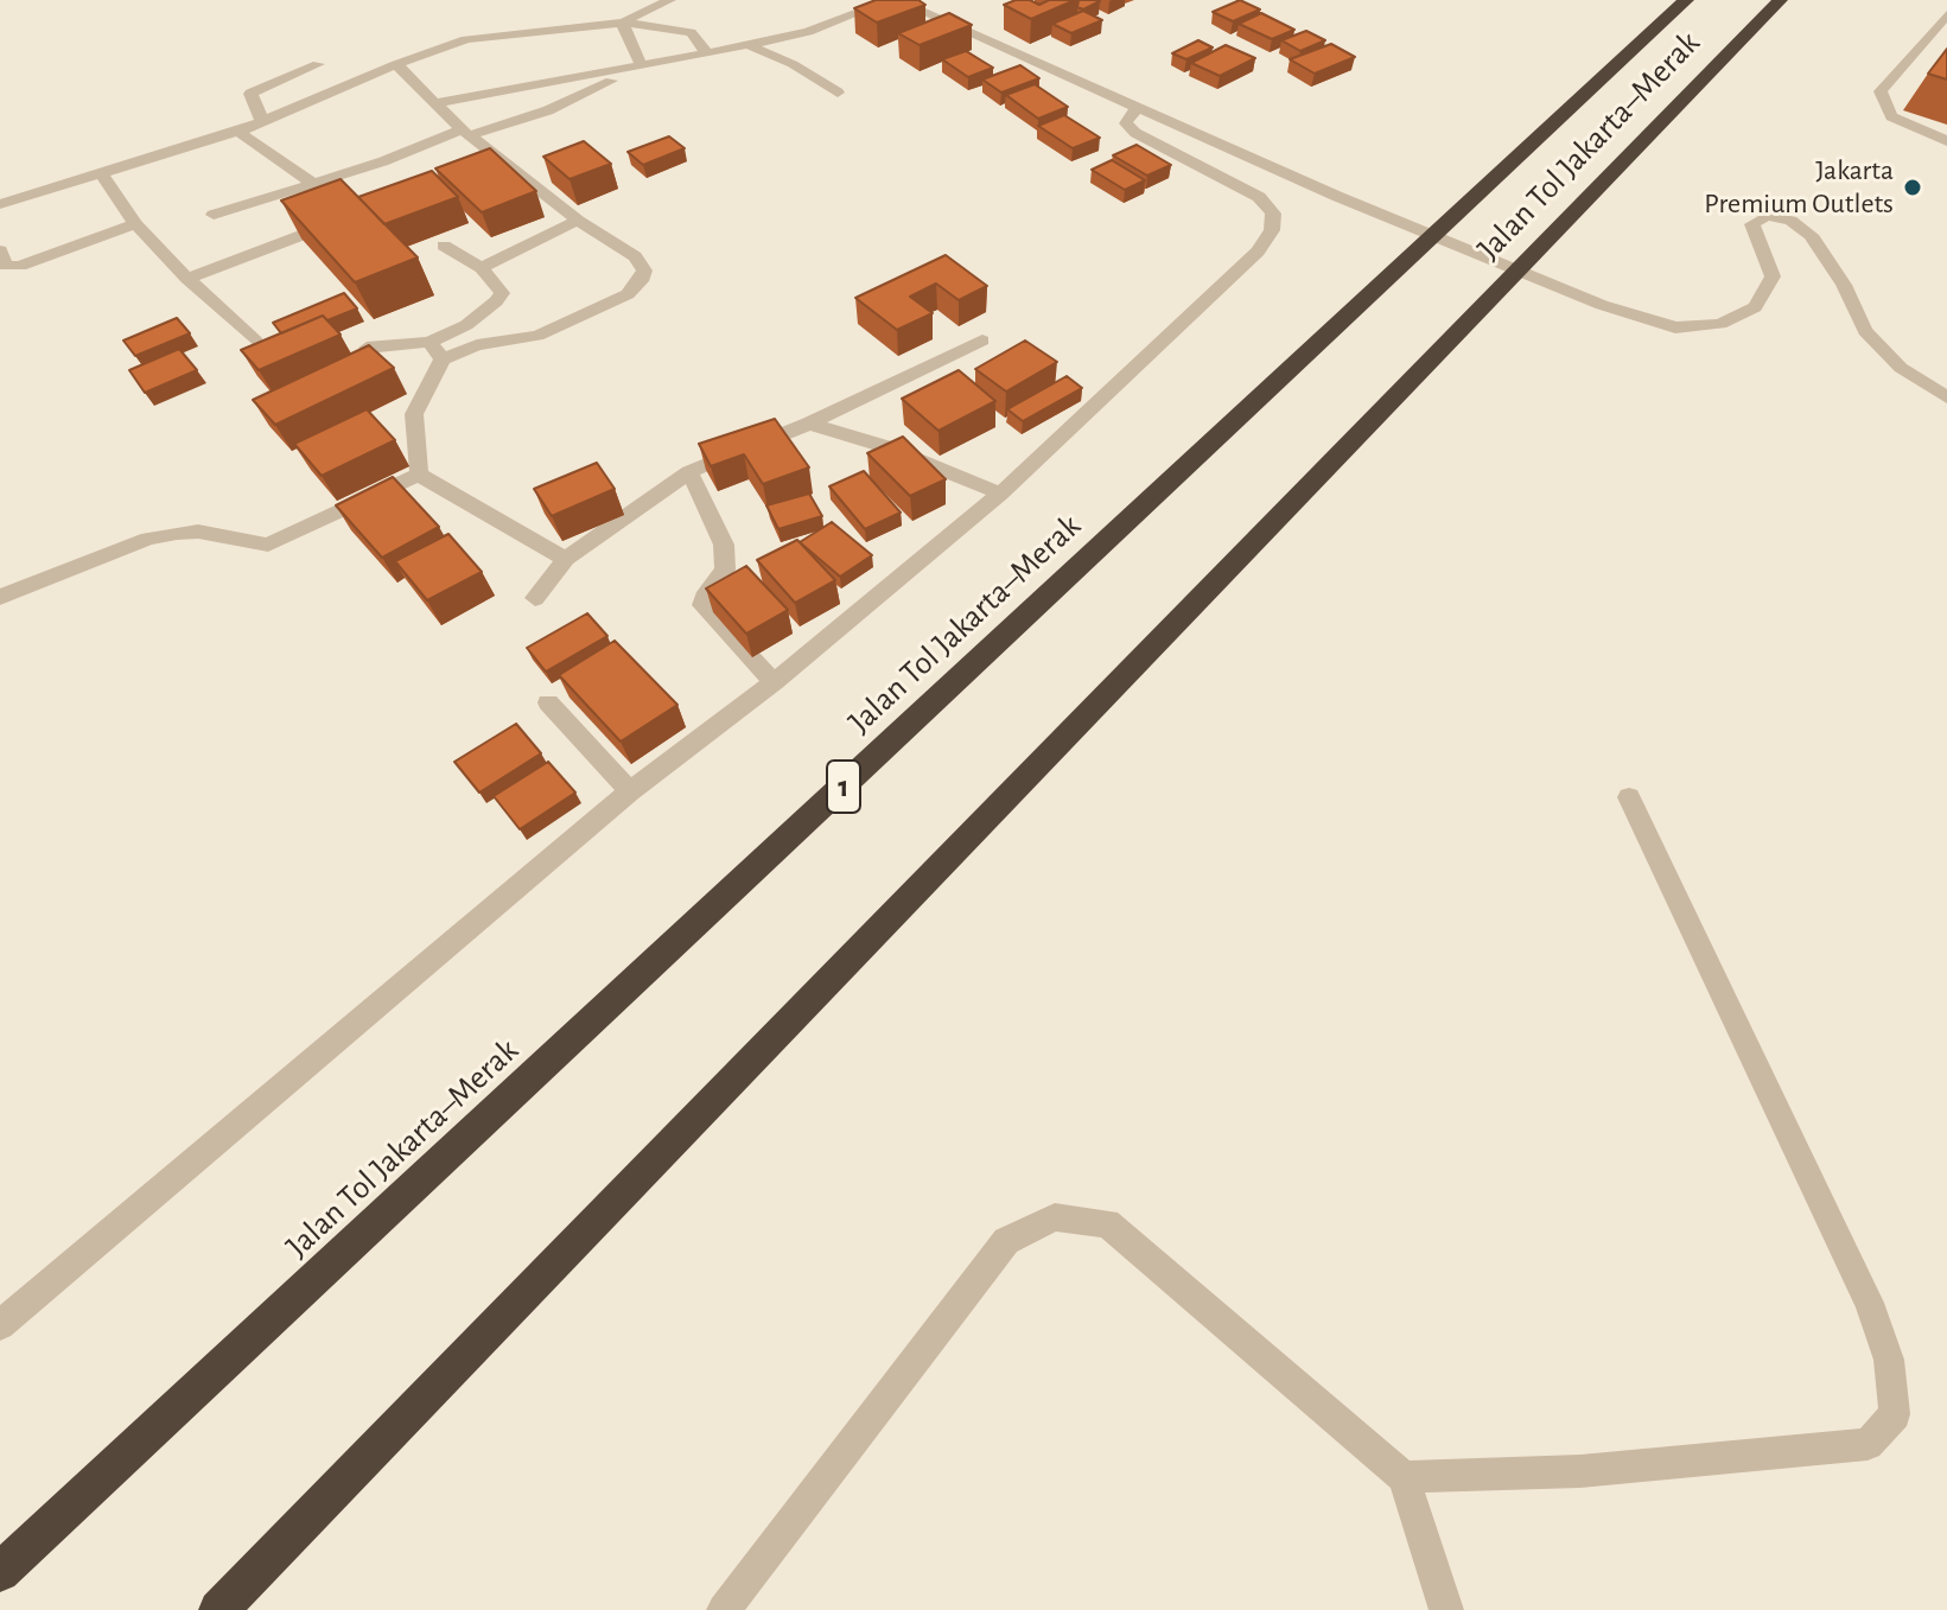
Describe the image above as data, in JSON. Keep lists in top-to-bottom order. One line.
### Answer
{"streets":{"highway":["Jalan Tol Jakarta–Merak","1"]},"places":["Jakarta Premium Outlets"]}
